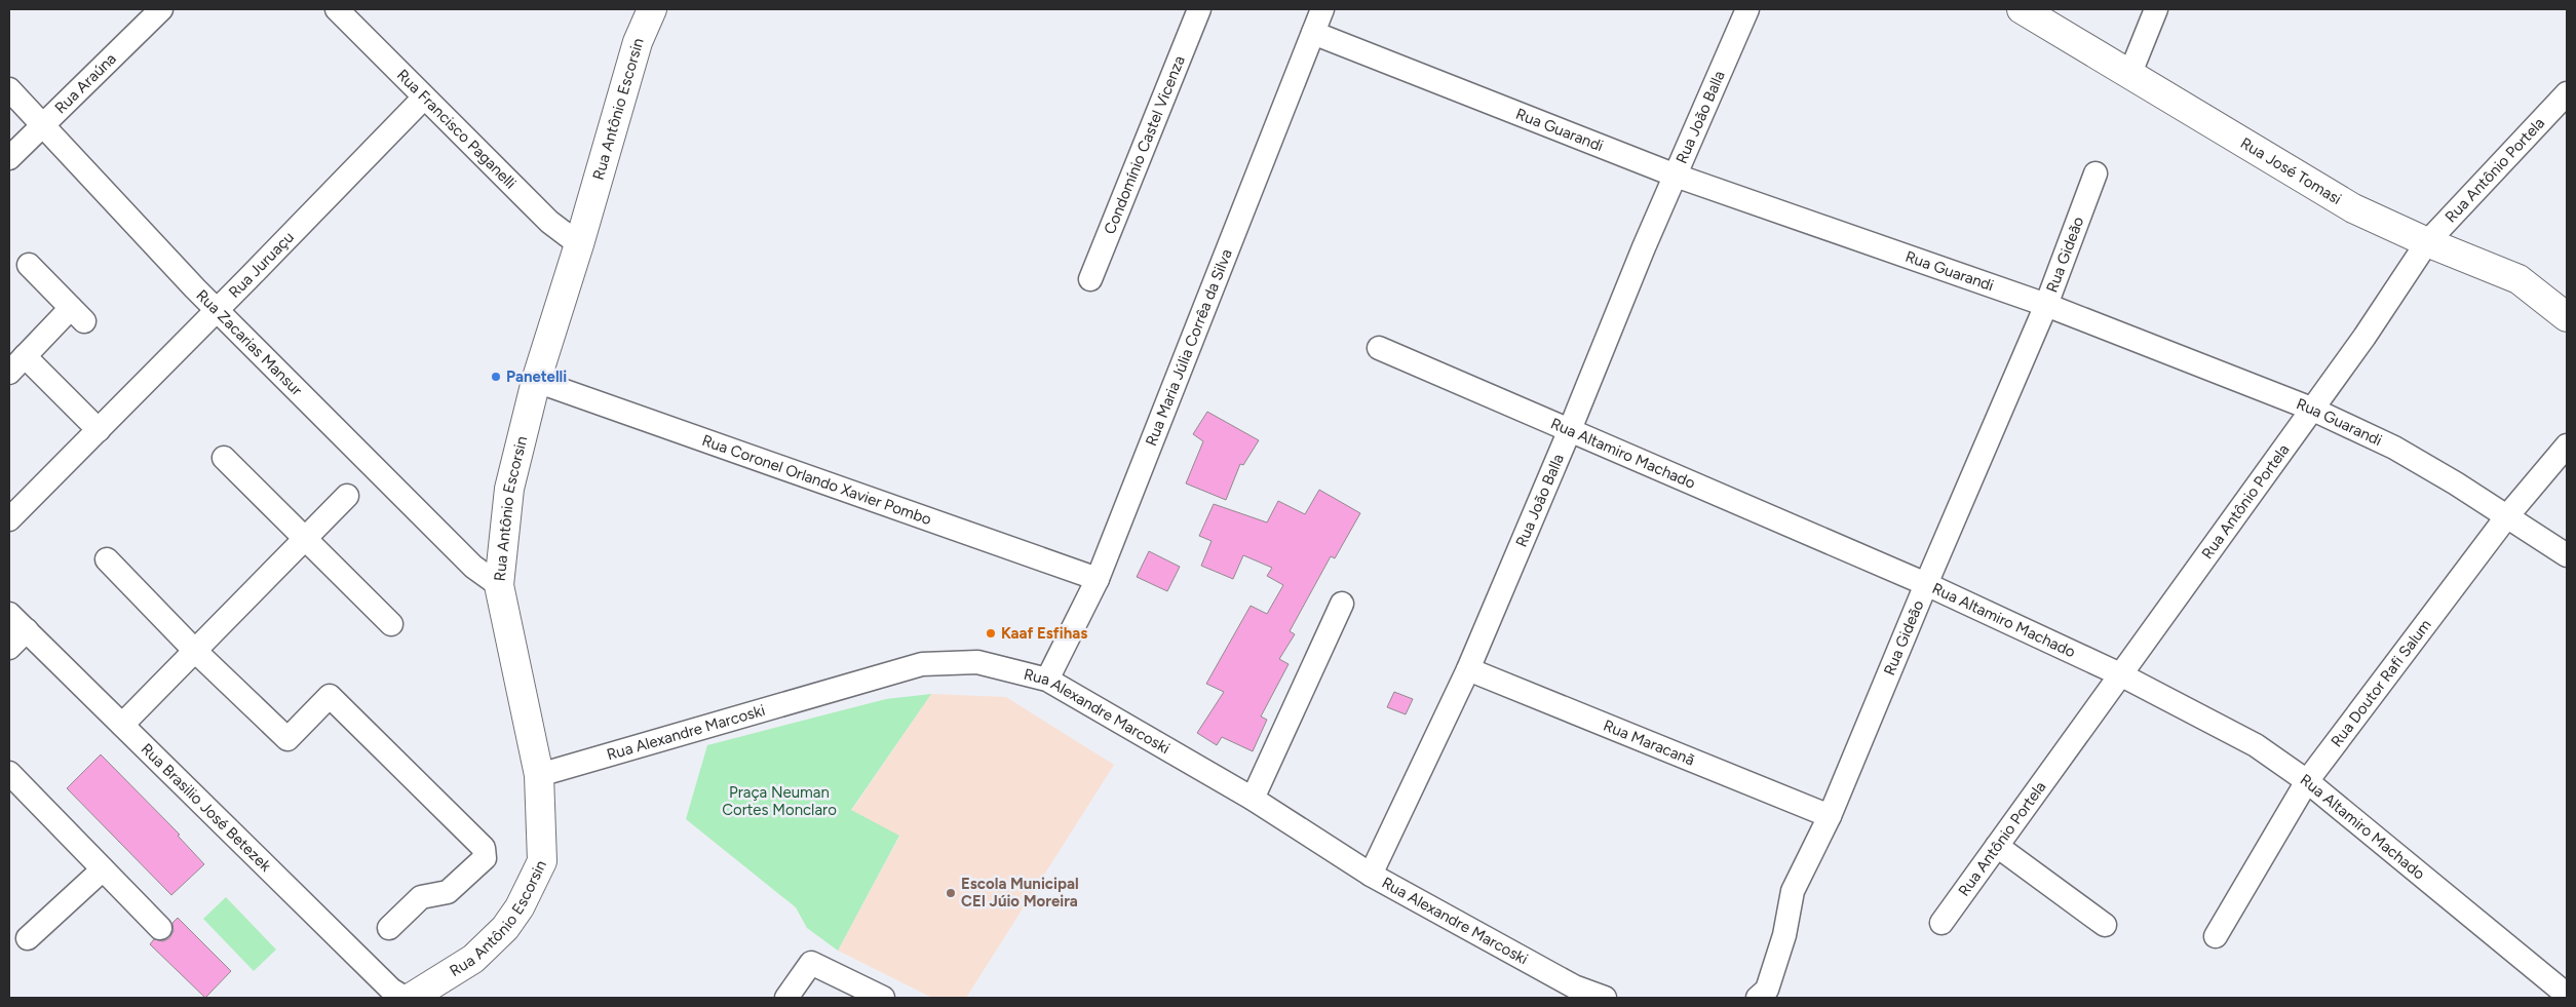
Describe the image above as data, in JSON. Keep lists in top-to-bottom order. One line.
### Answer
{"streets":{"main road":["Rua Antônio Escorsin","Rua José Tomasi"],"street":["Rua Araúna","Rua João Balla","Rua Francisco Paganelli","Rua Guarandi","Condomínio Castel Vicenza","Rua Antônio Portela","Rua Gideão","Rua Juruaçu","Rua Zacarias Mansur","Rua Maria Júlia Corrêa da Silva","Rua Altamiro Machado","Rua Coronel Orlando Xavier Pombo","Rua Doutor Rafi Salum","Rua Alexandre Marcoski","Rua Maracanã","Rua Brasilio José Betezek"]},"crossings":[["Rua Araúna","Rua Zacarias Mansur"],["Rua Antônio Escorsin","Rua Francisco Paganelli"],["Rua Antônio Escorsin","Rua Zacarias Mansur"],["Rua Antônio Escorsin","Rua Coronel Orlando Xavier Pombo"],["Rua Antônio Escorsin","Rua Alexandre Marcoski"],["Rua João Balla","Rua Guarandi"],["Rua João Balla","Rua Altamiro Machado"],["Rua João Balla","Rua Alexandre Marcoski"],["Rua João Balla","Rua Maracanã"],["Rua Francisco Paganelli","Rua Juruaçu"],["Rua Guarandi","Rua Antônio Portela"],["Rua Guarandi","Rua Gideão"],["Rua Guarandi","Rua Maria Júlia Corrêa da Silva"],["Rua Guarandi","Rua Doutor Rafi Salum"],["Rua Antônio Portela","Rua José Tomasi"],["Rua Antônio Portela","Rua Altamiro Machado"],["Rua Gideão","Rua Altamiro Machado"],["Rua Gideão","Rua Maracanã"],["Rua Juruaçu","Rua Zacarias Mansur"],["Rua Maria Júlia Corrêa da Silva","Rua Coronel Orlando Xavier Pombo"],["Rua Maria Júlia Corrêa da Silva","Rua Alexandre Marcoski"],["Rua Altamiro Machado","Rua Doutor Rafi Salum"]],"parks":["Praça Neuman Cortes Monclaro"],"places":["Panetelli","Kaaf Esfihas","Escola Municipal CEI Júio Moreira"]}
